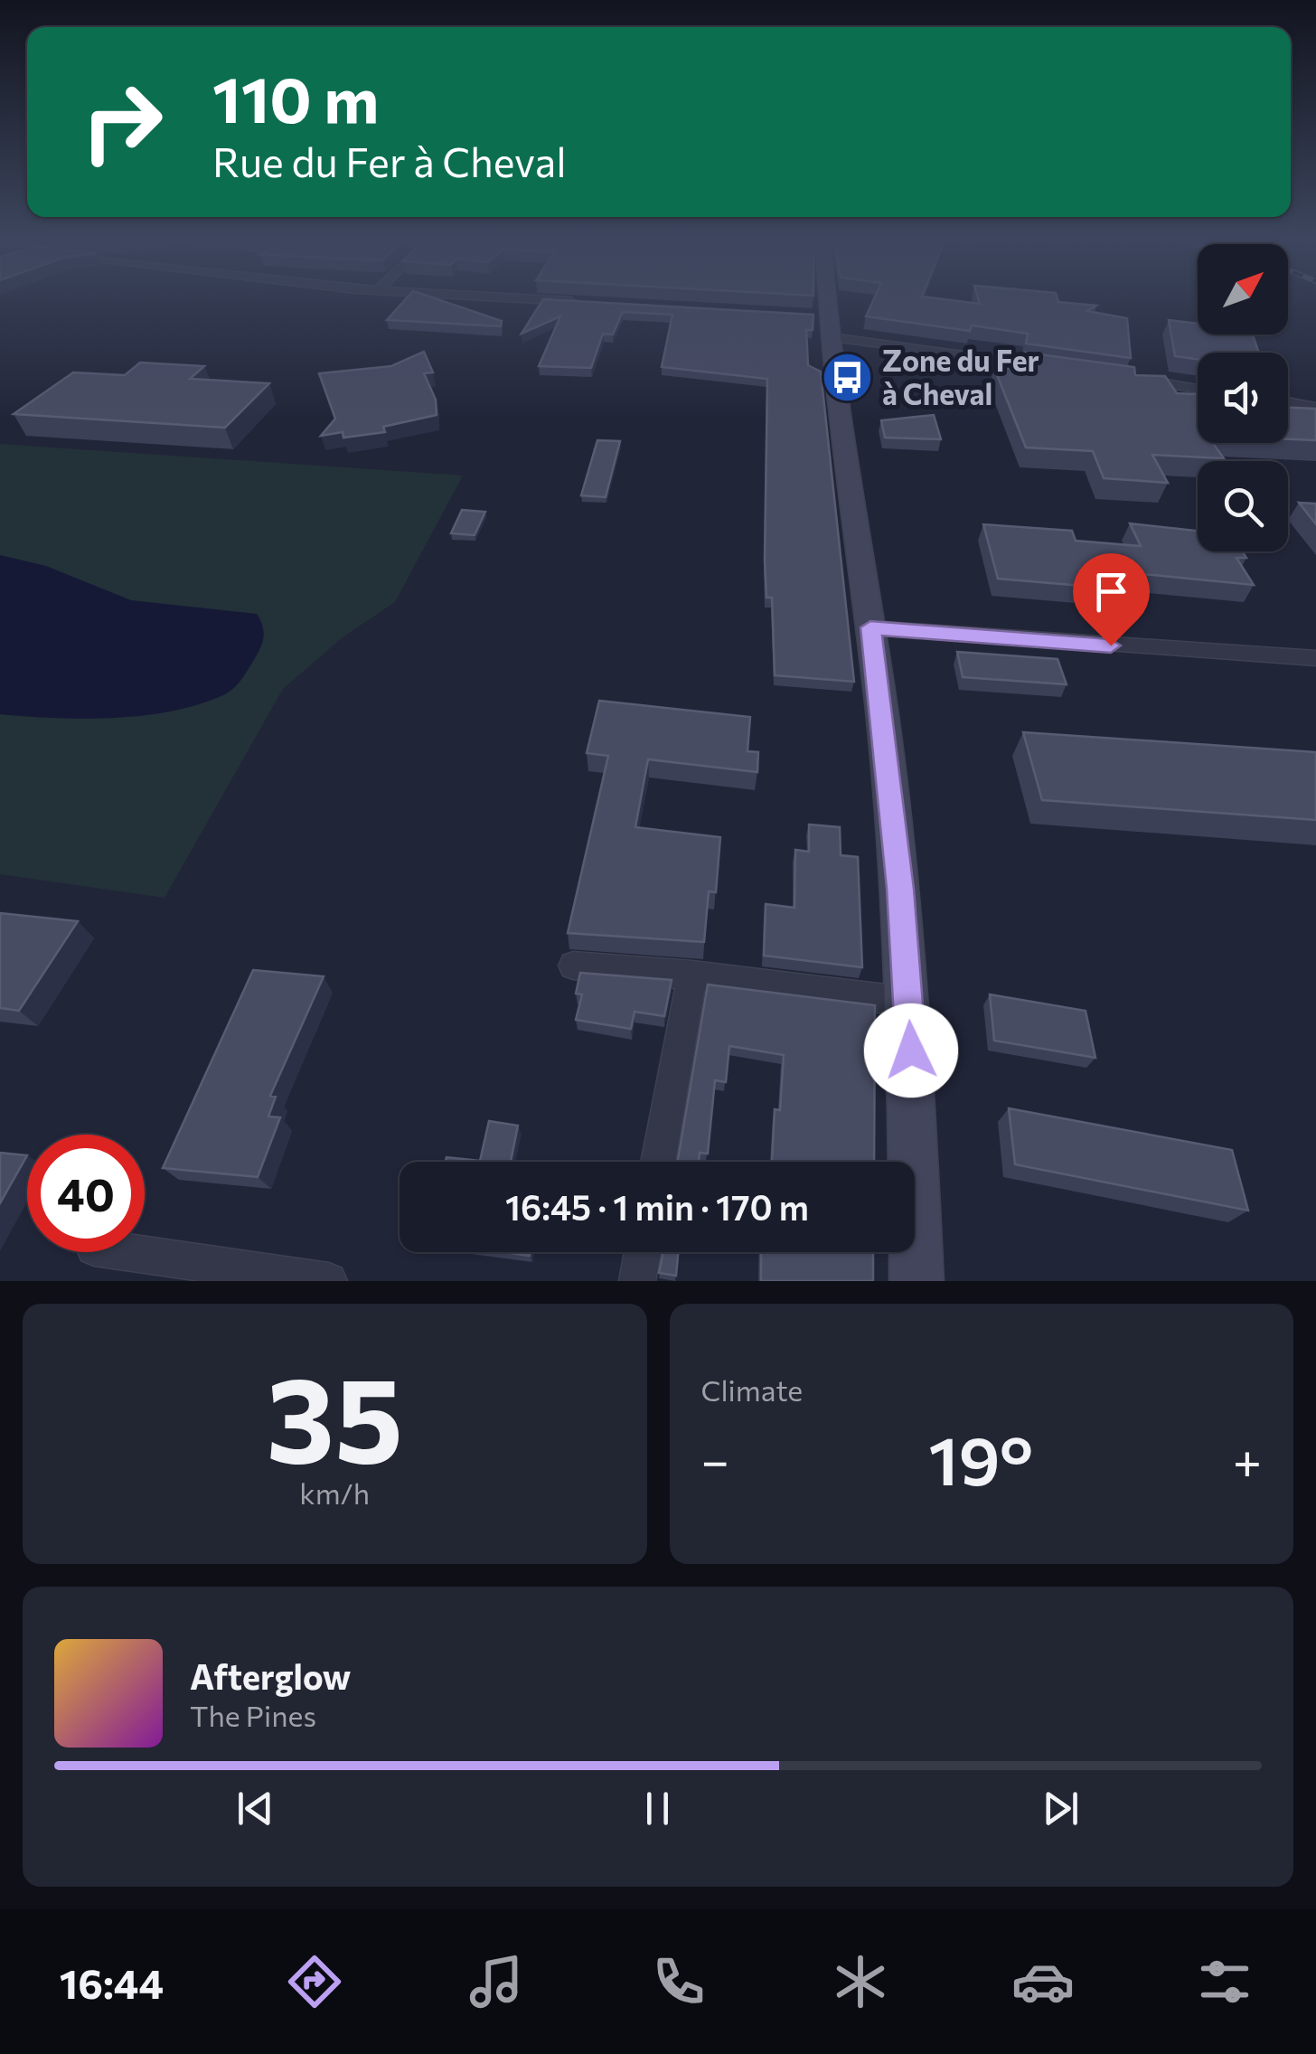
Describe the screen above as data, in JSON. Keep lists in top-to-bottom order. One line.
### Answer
{"places":{"bus stop":["Zone du Fer à Cheval"]},"north":"top right","page":{"turn":["110 m","Rue du Fer à Cheval"],"limit":"40","trip":"16:45 · 1 min · 170 m","tile":[["35","km/h"],"Climate"],"heat":["−","19°","+"],"song":["Afterglow","The Pines"],"tabs":"16:44"}}
